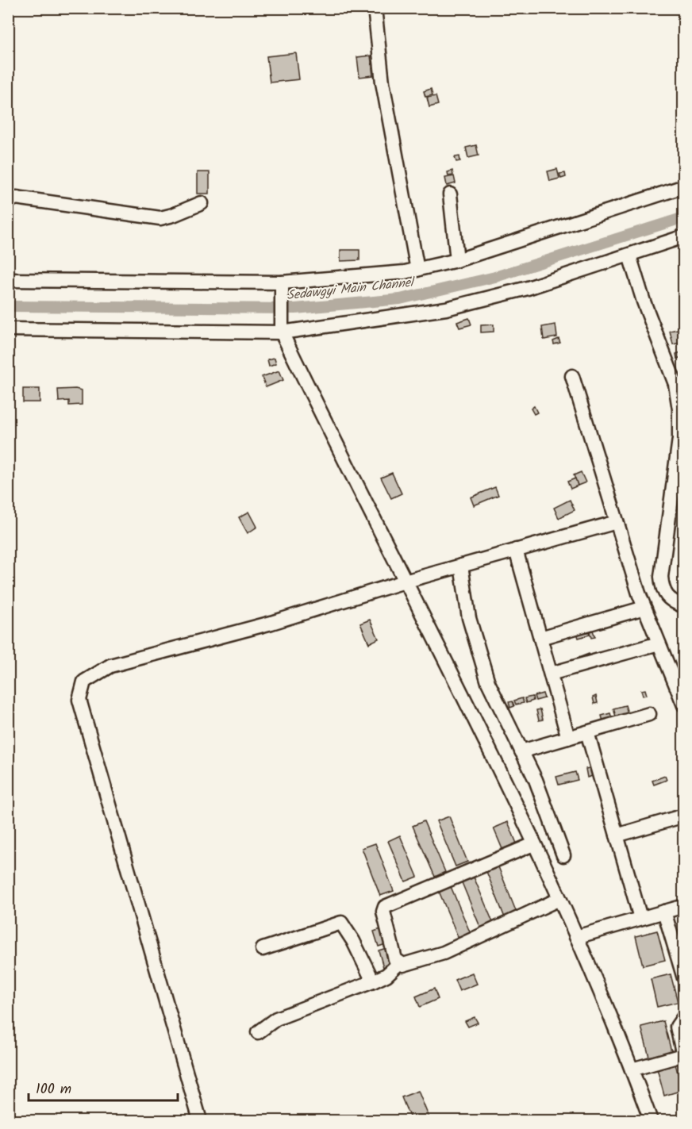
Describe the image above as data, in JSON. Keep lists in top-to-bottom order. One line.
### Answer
{"water":["Sedawgyi Main Channel"],"scale_bar":"100 m"}
